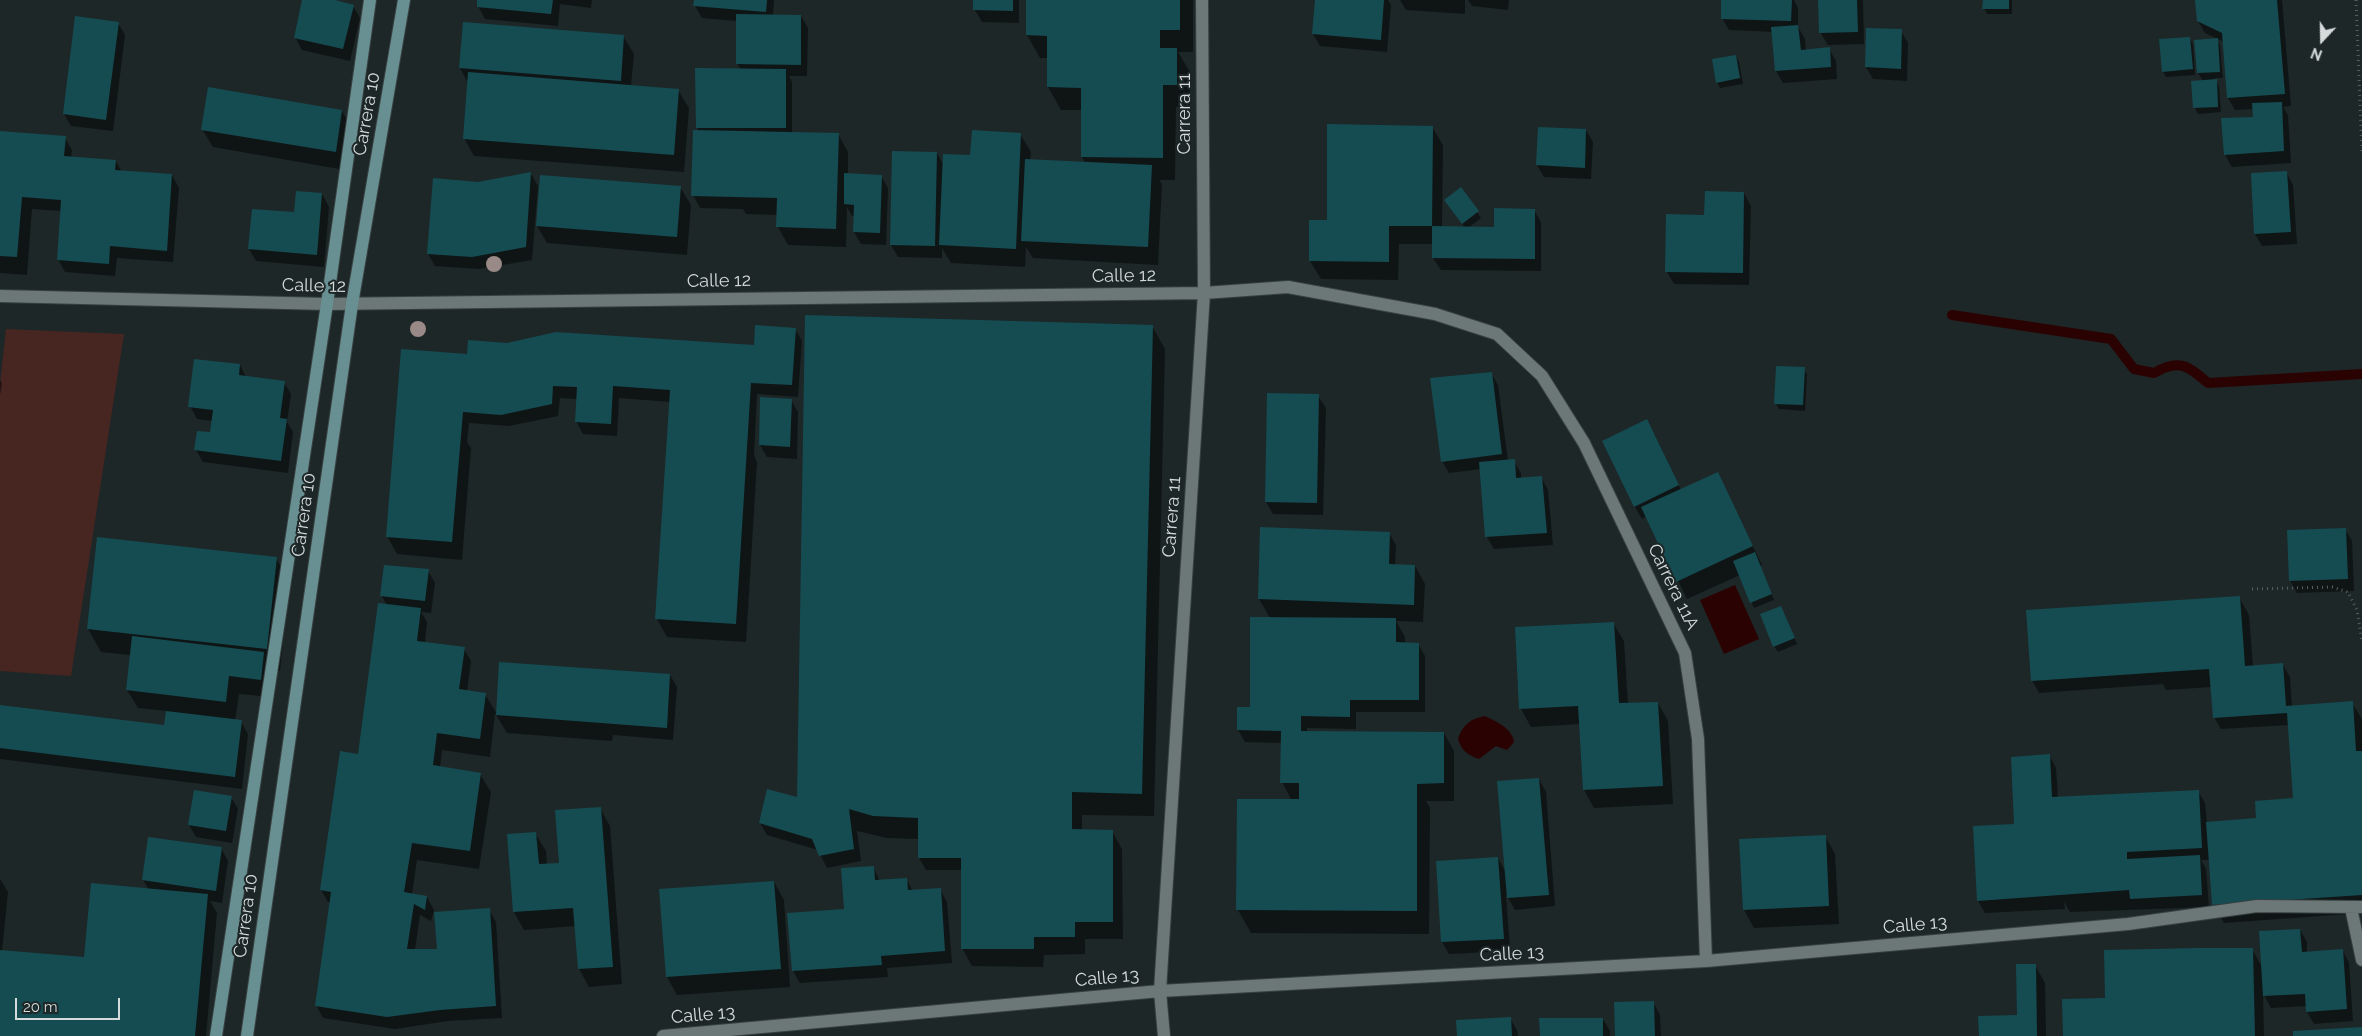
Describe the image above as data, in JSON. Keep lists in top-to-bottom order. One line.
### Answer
{"streets":{"main road":["Carrera 10"],"street":["Carrera 11","Calle 12","Carrera 11A","Calle 13"]},"crossings":[["Carrera 10","Calle 12"],["Carrera 11","Calle 12"],["Carrera 11","Calle 13"],["Calle 12","Carrera 11A"],["Carrera 11A","Calle 13"]],"scale_bar":"20 m","north":"bottom"}
